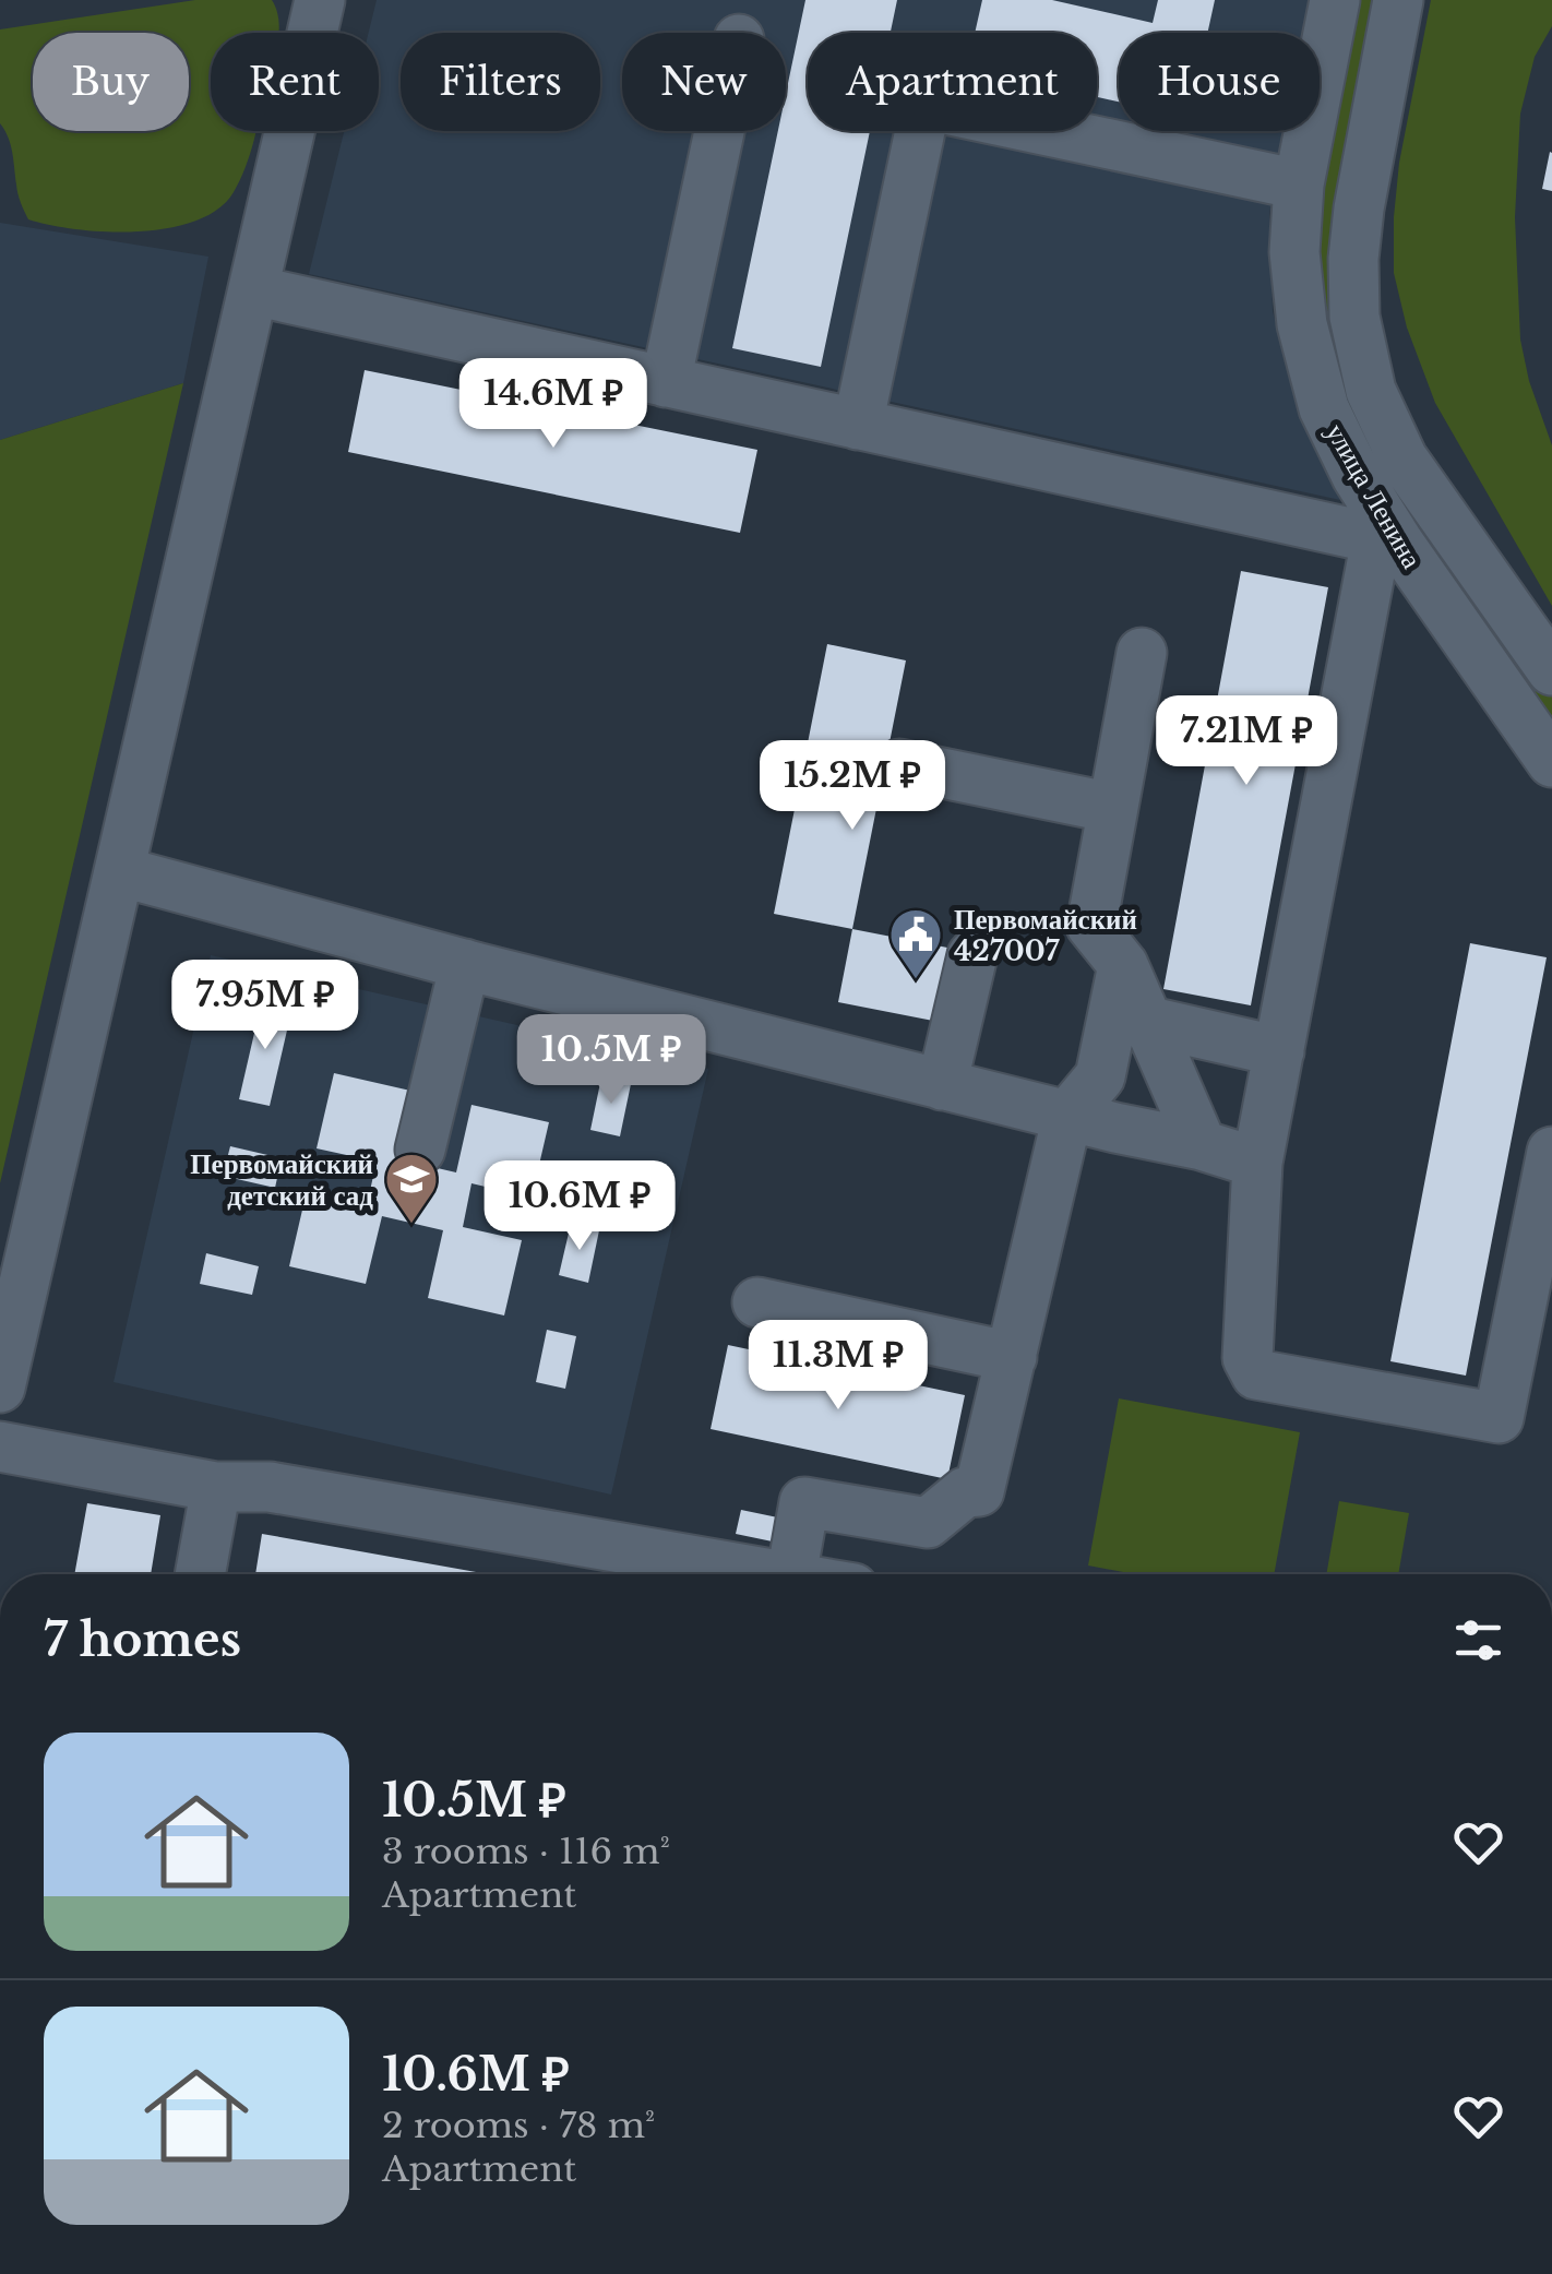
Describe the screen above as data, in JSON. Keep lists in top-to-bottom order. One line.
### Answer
{"streets":{"street":["улица Ленина"]},"places":{"public building":["Первомайский 427007"],"school or university":["Первомайский детский сад"]},"page":{"chip":["Buy","Rent","Filters","New","Apartment","House"],"price":["14.6M ₽","7.21M ₽","15.2M ₽","7.95M ₽","10.5M ₽","10.6M ₽","11.3M ₽"],"heading":"7 homes","list":[{"name":"10.5M ₽","note":"3 rooms · 116 m² · Apartment"},{"name":"10.6M ₽","note":"2 rooms · 78 m² · Apartment"}]}}
